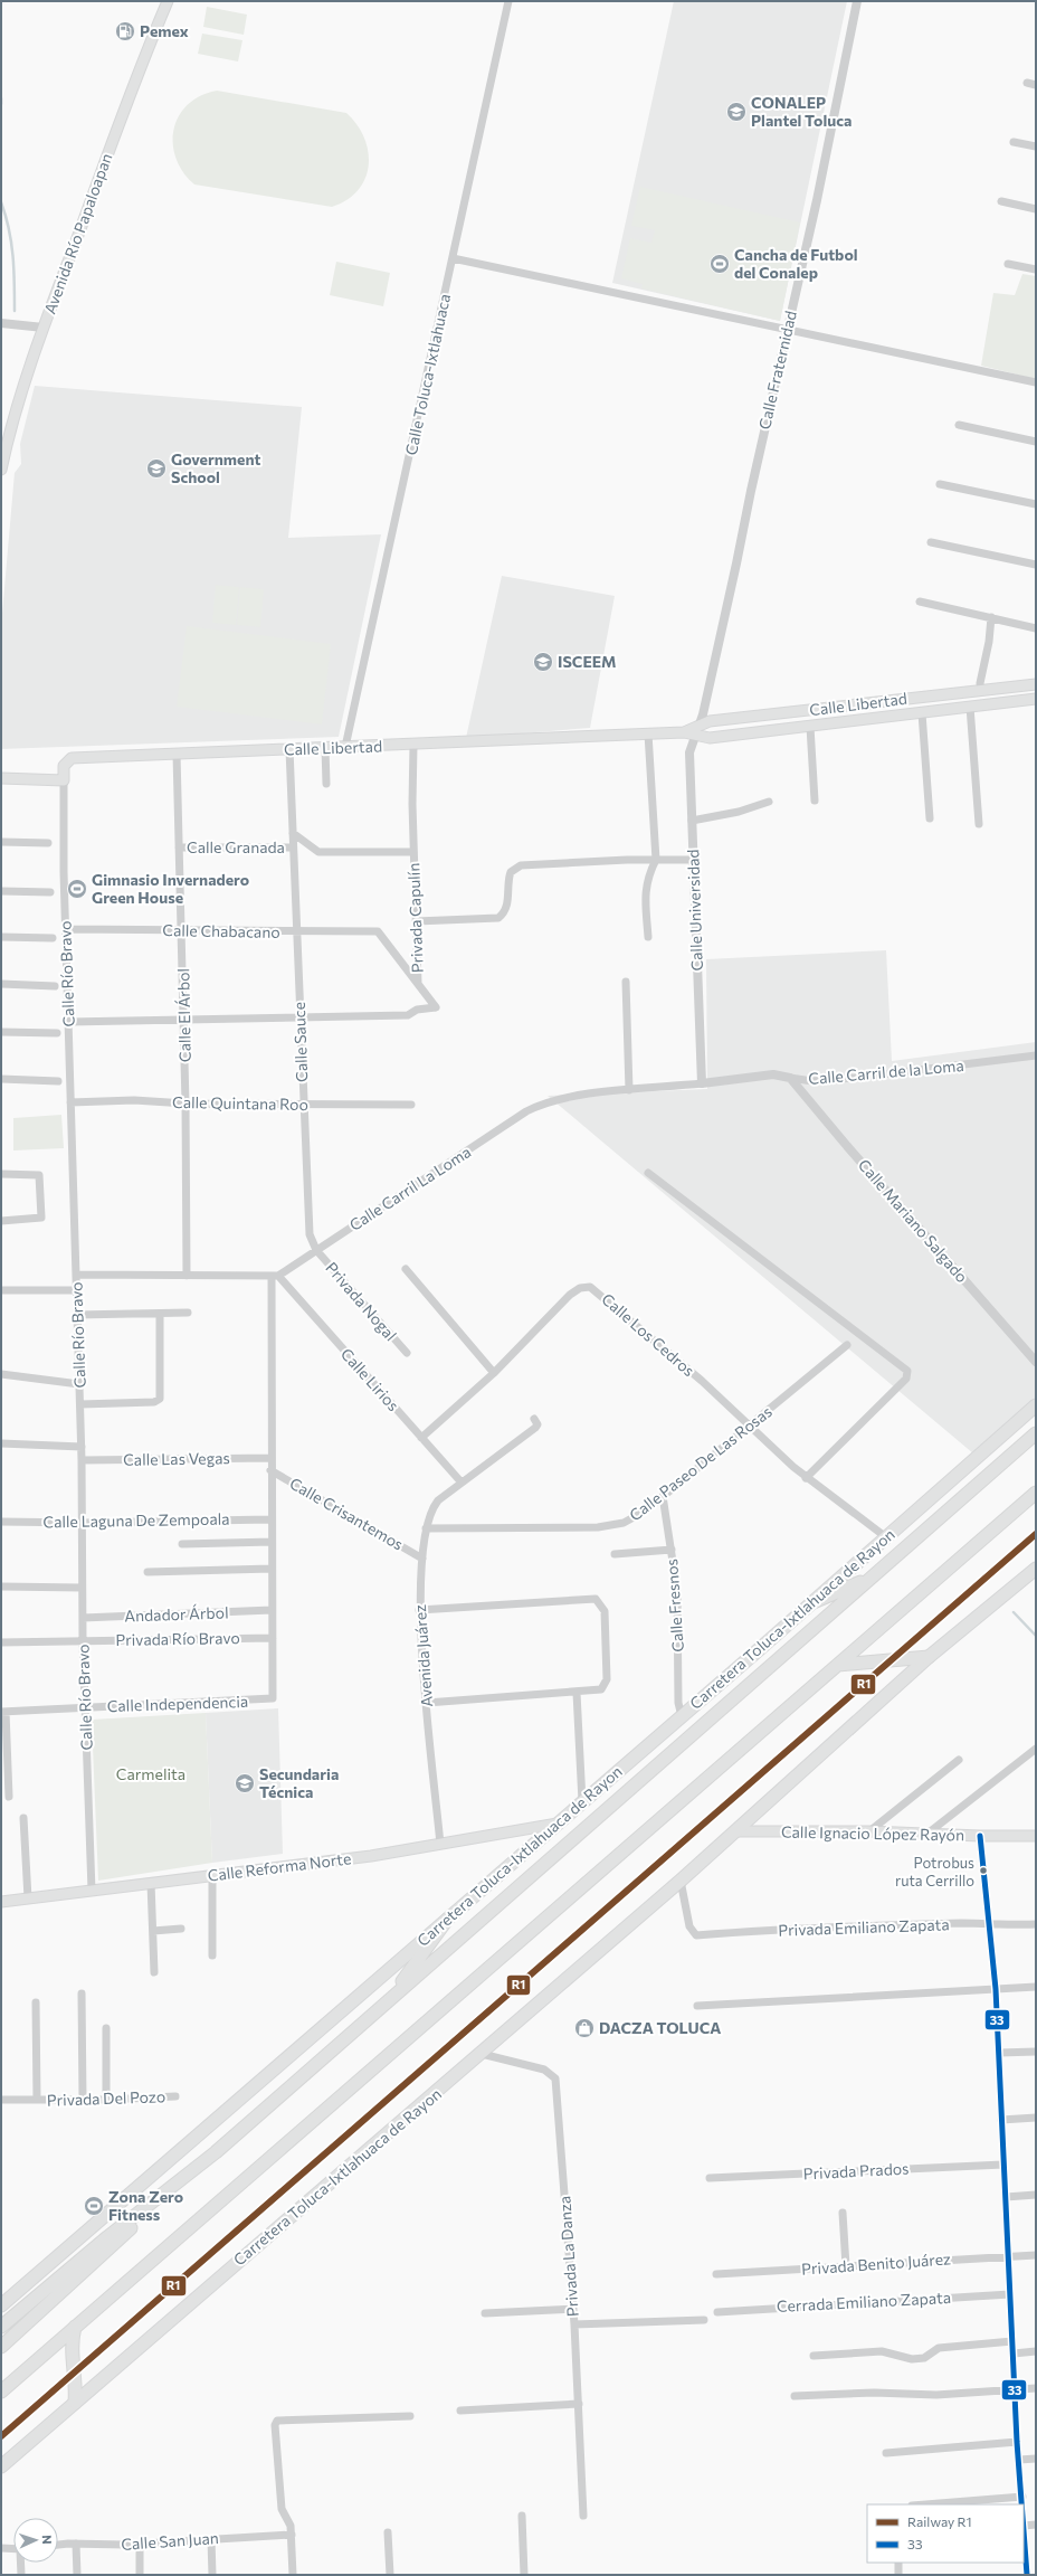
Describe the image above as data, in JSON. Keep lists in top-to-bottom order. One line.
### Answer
{"streets":{"main road":["Avenida Río Papaloapan","Calle Libertad","Carretera Toluca-Ixtlahuaca de Rayon","Calle Ignacio López Rayón","Calle Reforma Norte"],"street":["Calle Fraternidad","Calle Toluca-Ixtlahuaca","Calle Granada","Calle Universidad","Privada Capulín","Calle Chabacano","Calle Río Bravo","Calle El Árbol","Calle Sauce","Calle Carril de la Loma","Calle Quintana Roo","Calle Carril La Loma","Calle Mariano Salgado","Privada Nogal","Calle Los Cedros","Calle Lirios","Calle Las Vegas","Calle Paseo De Las Rosas","Calle Crisantemos","Calle Laguna De Zempoala","Calle Fresnos","Andador Árbol","Privada Río Bravo","Avenida Juárez","Calle Independencia","Privada Emiliano Zapata","Privada Del Pozo","Privada Prados","Privada La Danza","Privada Benito Juárez","Cerrada Emiliano Zapata","Calle San Juan"]},"crossings":[["Calle Fraternidad","Calle Libertad"],["Calle Fraternidad","Calle Universidad"],["Calle Toluca-Ixtlahuaca","Calle Libertad"],["Calle Libertad","Calle Universidad"],["Calle Libertad","Privada Capulín"],["Calle Libertad","Calle Río Bravo"],["Calle Libertad","Calle El Árbol"],["Calle Libertad","Calle Sauce"],["Calle Granada","Calle El Árbol"],["Calle Granada","Calle Sauce"],["Calle Universidad","Calle Carril de la Loma"],["Privada Capulín","Calle Chabacano"],["Calle Chabacano","Calle Río Bravo"],["Calle Chabacano","Calle El Árbol"],["Calle Chabacano","Calle Sauce"],["Calle Río Bravo","Calle Quintana Roo"],["Calle Río Bravo","Calle Las Vegas"],["Calle Río Bravo","Calle Laguna De Zempoala"],["Calle Río Bravo","Andador Árbol"],["Calle Río Bravo","Privada Río Bravo"],["Calle Río Bravo","Calle Independencia"],["Calle Río Bravo","Calle Reforma Norte"],["Calle El Árbol","Calle Quintana Roo"],["Calle Sauce","Calle Quintana Roo"],["Calle Sauce","Calle Carril La Loma"],["Calle Sauce","Privada Nogal"],["Calle Carril de la Loma","Calle Carril La Loma"],["Calle Carril de la Loma","Calle Mariano Salgado"],["Calle Carril La Loma","Privada Nogal"],["Calle Carril La Loma","Calle Lirios"],["Calle Los Cedros","Calle Lirios"],["Calle Los Cedros","Calle Paseo De Las Rosas"],["Calle Los Cedros","Carretera Toluca-Ixtlahuaca de Rayon"],["Calle Lirios","Avenida Juárez"],["Calle Paseo De Las Rosas","Calle Fresnos"],["Calle Paseo De Las Rosas","Avenida Juárez"],["Calle Crisantemos","Avenida Juárez"],["Calle Fresnos","Carretera Toluca-Ixtlahuaca de Rayon"],["Carretera Toluca-Ixtlahuaca de Rayon","Calle Ignacio López Rayón"],["Carretera Toluca-Ixtlahuaca de Rayon","Calle Reforma Norte"],["Carretera Toluca-Ixtlahuaca de Rayon","Privada Emiliano Zapata"],["Carretera Toluca-Ixtlahuaca de Rayon","Privada La Danza"],["Privada Río Bravo","Calle Independencia"],["Avenida Juárez","Calle Reforma Norte"]],"parks":["Carmelita"],"places":{"fuel station":["Pemex"],"school or university":["CONALEP Plantel Toluca","Government School","ISCEEM","Secundaria Técnica"],"sports":["Cancha de Futbol del Conalep","Gimnasio Invernadero Green House","Zona Zero Fitness"],"other":["Potrobus ruta Cerrillo"],"shop":["DACZA TOLUCA"]},"lines":["rail line R1","transit line 33"],"legend":["Railway R1","33"],"north":"right"}
